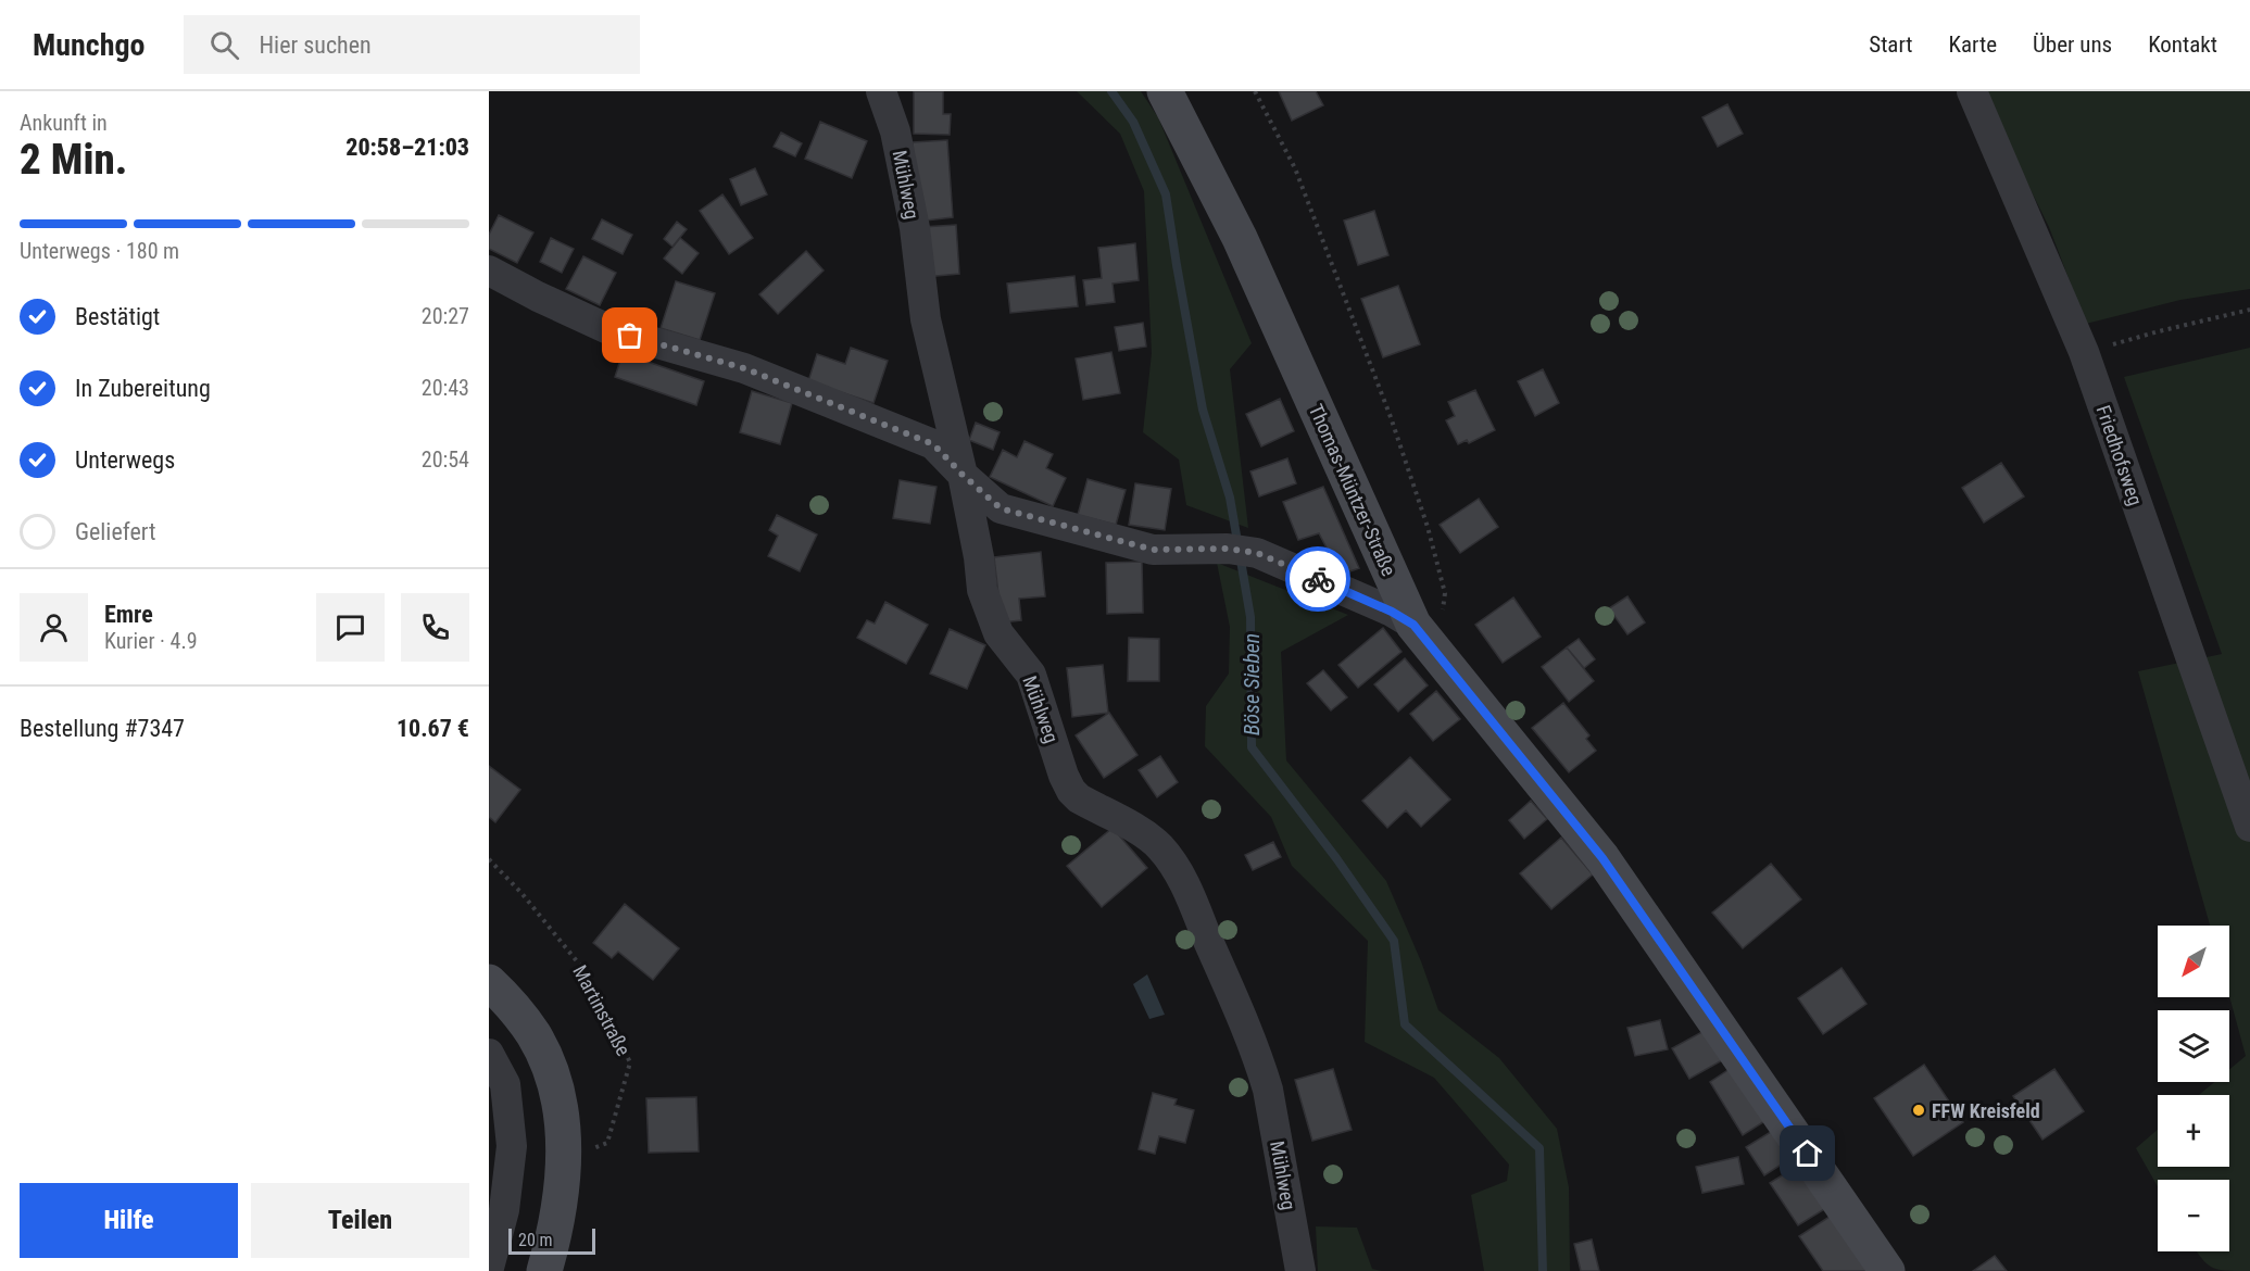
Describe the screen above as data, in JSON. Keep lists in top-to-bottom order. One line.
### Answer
{"streets":{"street":["Mühlweg","Friedhofsweg","Thomas-Müntzer-Straße"],"path":["Martinstraße"]},"water":["Böse Sieben"],"places":["FFW Kreisfeld"],"scale_bar":"20 m","north":"bottom left","page":{"header":"Munchgo","search":"Hier suchen","nav":["Start","Karte","Über uns","Kontakt"],"heading":["2 Min.","Ankunft in","20:58–21:03"],"panel":["Emre","Kurier · 4.9","Bestellung #7347","10.67 €"],"bar":"Unterwegs · 180 m","list":[["Bestätigt","20:27"],["In Zubereitung","20:43"],["Unterwegs","20:54"],"Geliefert"],"map_buttons":["+","−"],"buttons":["Hilfe","Teilen"],"scale":"20 m"}}
